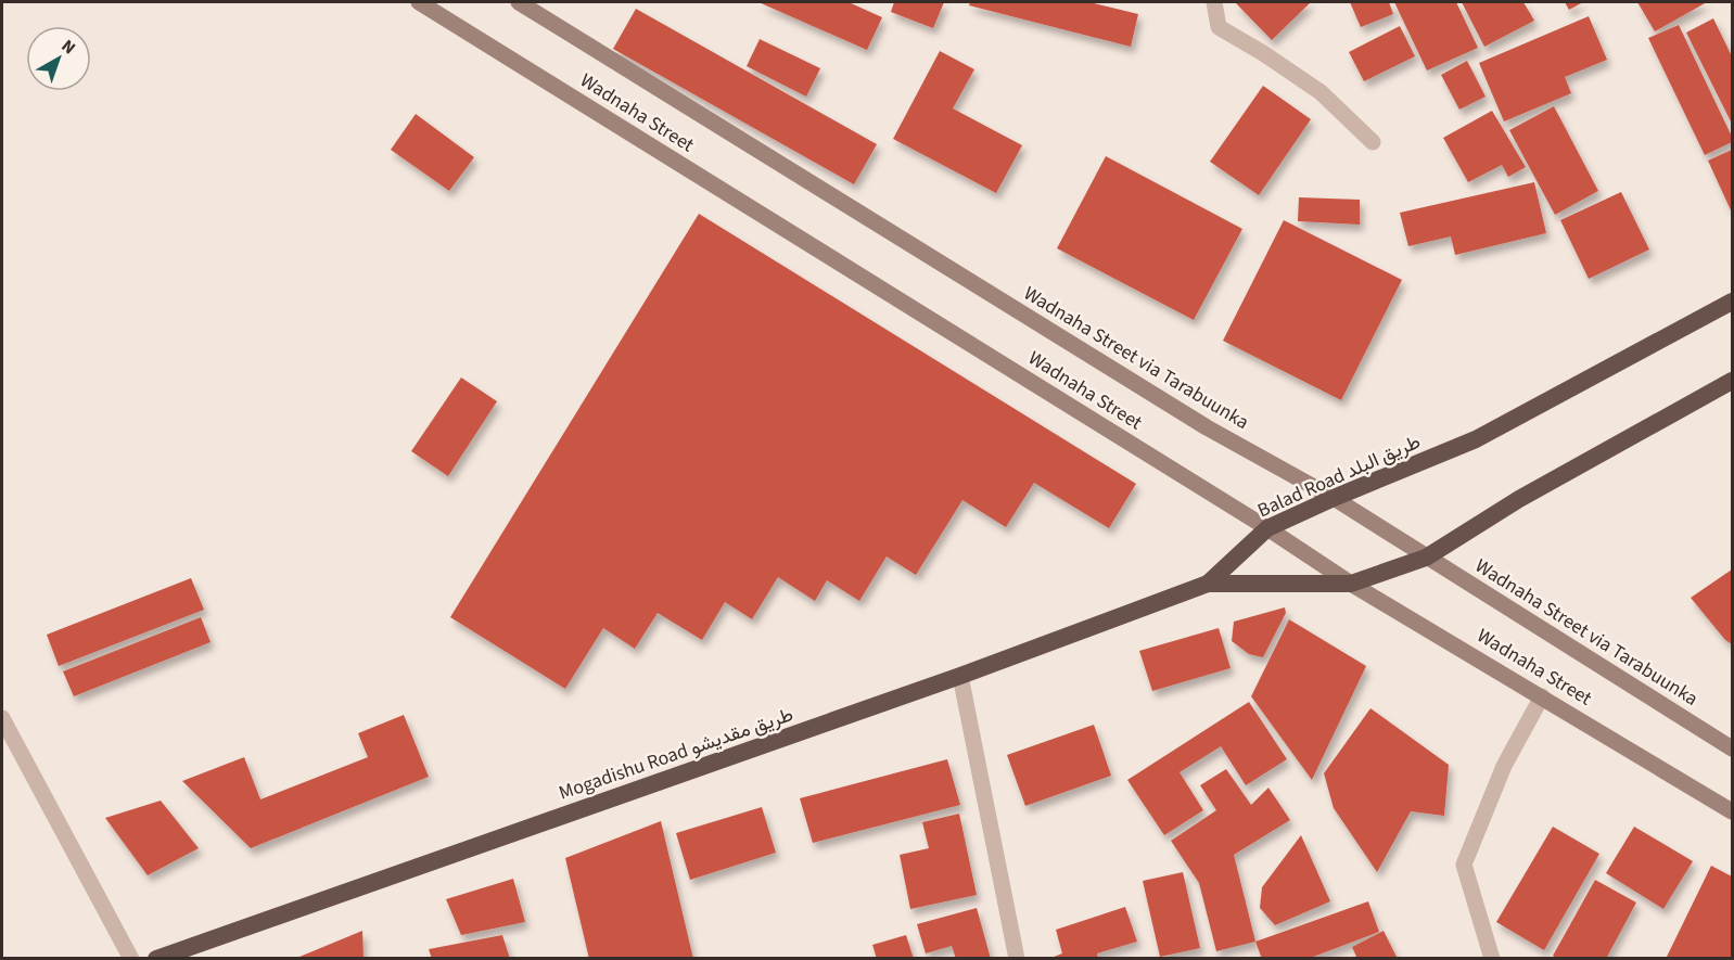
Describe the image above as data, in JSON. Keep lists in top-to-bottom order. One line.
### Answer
{"streets":{"highway":["Balad Road طريق البلد","Mogadishu Road طريق مقديشو"],"main road":["Wadnaha Street","Wadnaha Street via Tarabuunka"]},"crossings":[["Wadnaha Street","Balad Road طريق البلد"],["Wadnaha Street via Tarabuunka","Balad Road طريق البلد"],["Balad Road طريق البلد","Mogadishu Road طريق مقديشو"]],"north":"top right"}
